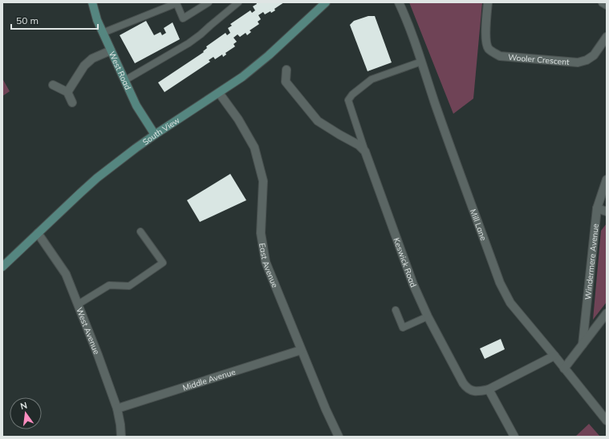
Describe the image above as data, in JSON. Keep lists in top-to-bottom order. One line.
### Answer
{"streets":{"main road":["West Road","South View"],"street":["Wooler Crescent","Mill Lane","Windermere Avenue","Keswick Road","East Avenue","West Avenue","Middle Avenue"]},"crossings":[["West Road","South View"],["South View","East Avenue"],["South View","West Avenue"],["Mill Lane","Keswick Road"],["East Avenue","Middle Avenue"],["West Avenue","Middle Avenue"]],"scale_bar":"50 m","north":"top"}
